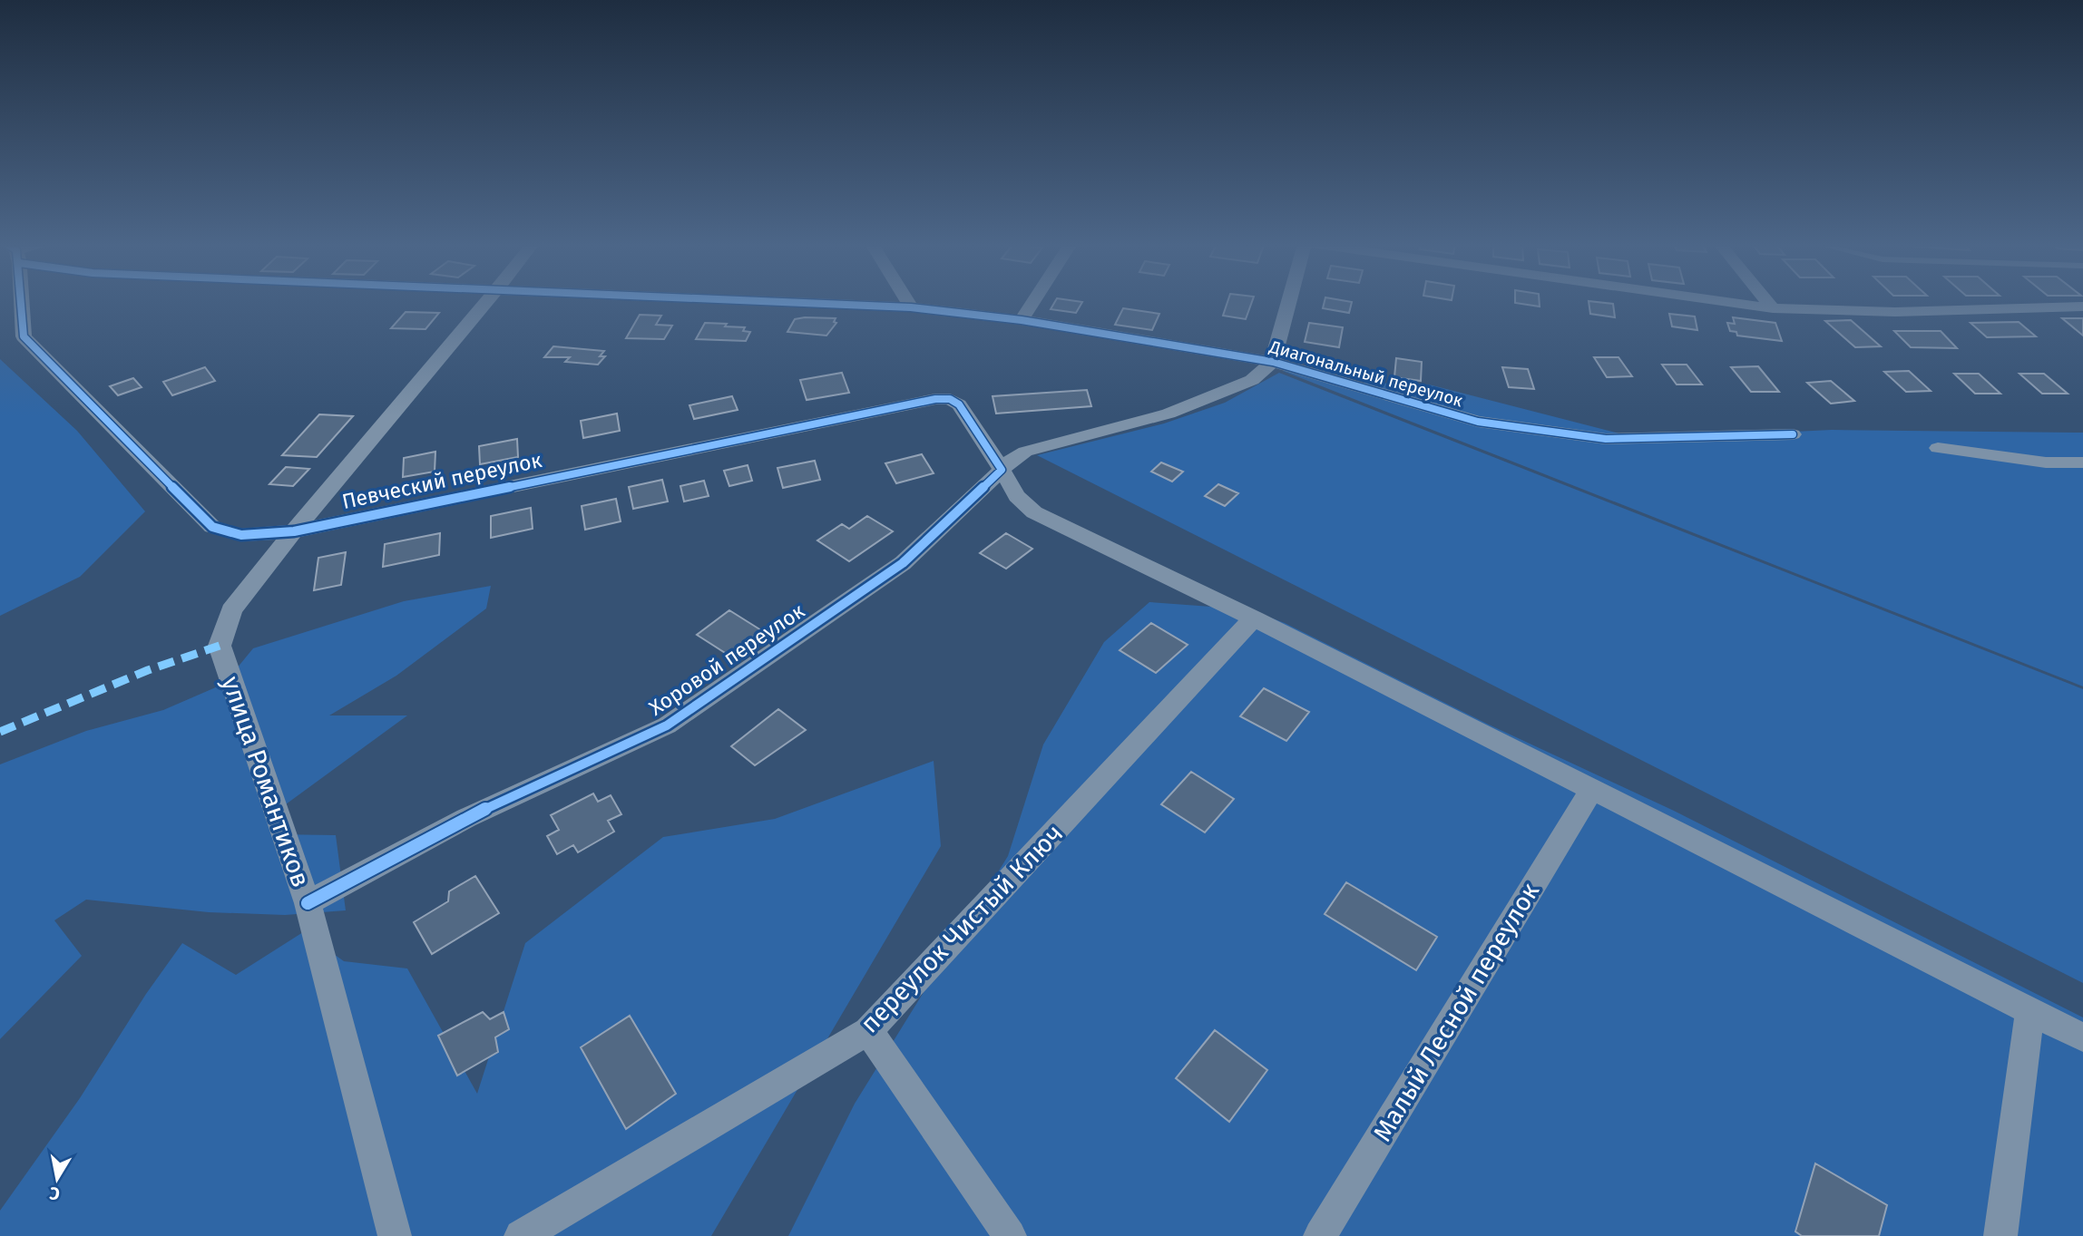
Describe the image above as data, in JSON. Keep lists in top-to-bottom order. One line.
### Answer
{"streets":{"street":["Диагональный переулок","Певческий переулок","Хоровой переулок","улица Романтиков","переулок Чистый Ключ","Малый Лесной переулок"]},"crossings":[["Диагональный переулок","Хоровой переулок"],["Певческий переулок","Хоровой переулок"],["Певческий переулок","улица Романтиков"],["Певческий переулок","переулок Чистый Ключ"],["Певческий переулок","Малый Лесной переулок"],["Хоровой переулок","улица Романтиков"]],"north":"bottom"}
